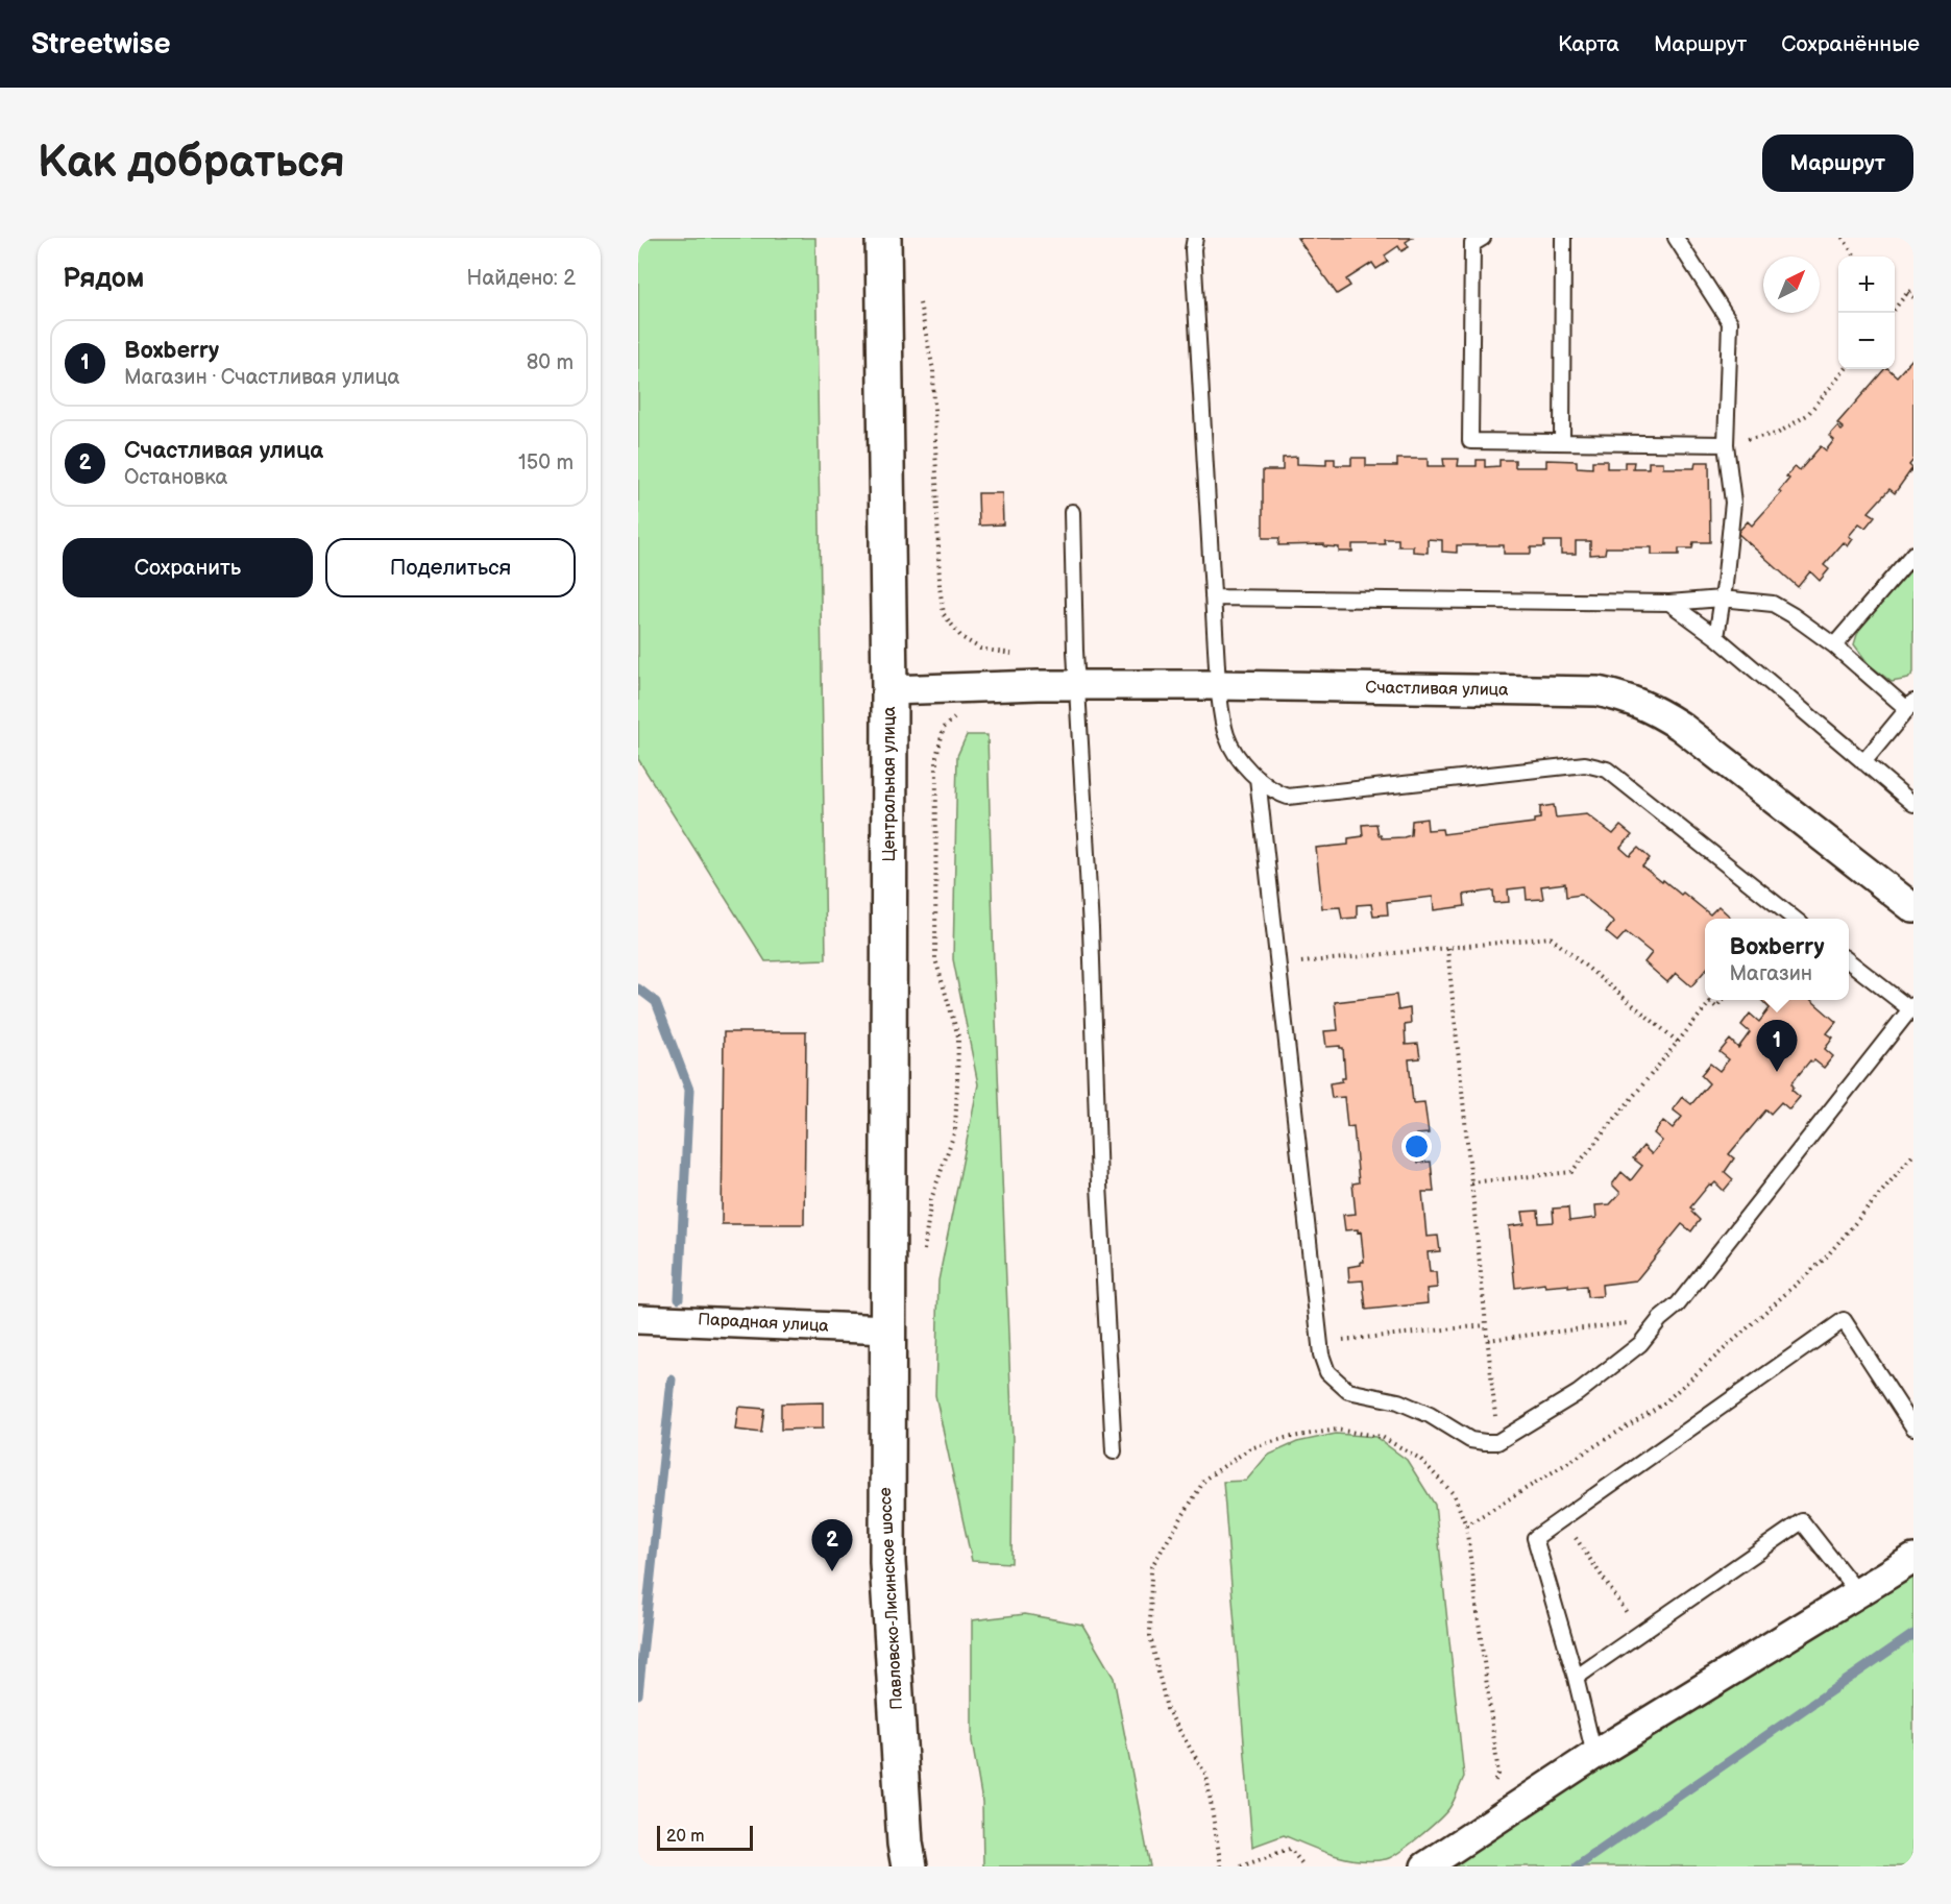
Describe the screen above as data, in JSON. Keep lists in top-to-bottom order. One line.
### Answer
{"streets":{"main road":["Центральная улица","Павловско-Лисинское шоссе"],"street":["Счастливая улица","Парадная улица"]},"crossings":[["Счастливая улица","Центральная улица"],["Центральная улица","Парадная улица"],["Центральная улица","Павловско-Лисинское шоссе"],["Парадная улица","Павловско-Лисинское шоссе"]],"scale_bar":"20 m","north":"top right","page":{"header":"Streetwise","nav":["Карта","Маршрут","Сохранённые"],"buttons":["Маршрут",["Сохранить","Поделиться"]],"title":"Как добраться","heading":["Рядом","Найдено: 2"],"map_buttons":["+","−"],"list":[{"mark":"1","name":"Boxberry","note":"Магазин · Счастливая улица","value":"80 m"},{"mark":"2","name":"Счастливая улица","note":"Остановка","value":"150 m"}],"popup":["Boxberry","Магазин"],"pins":["1","2"],"scale":"20 m"}}
